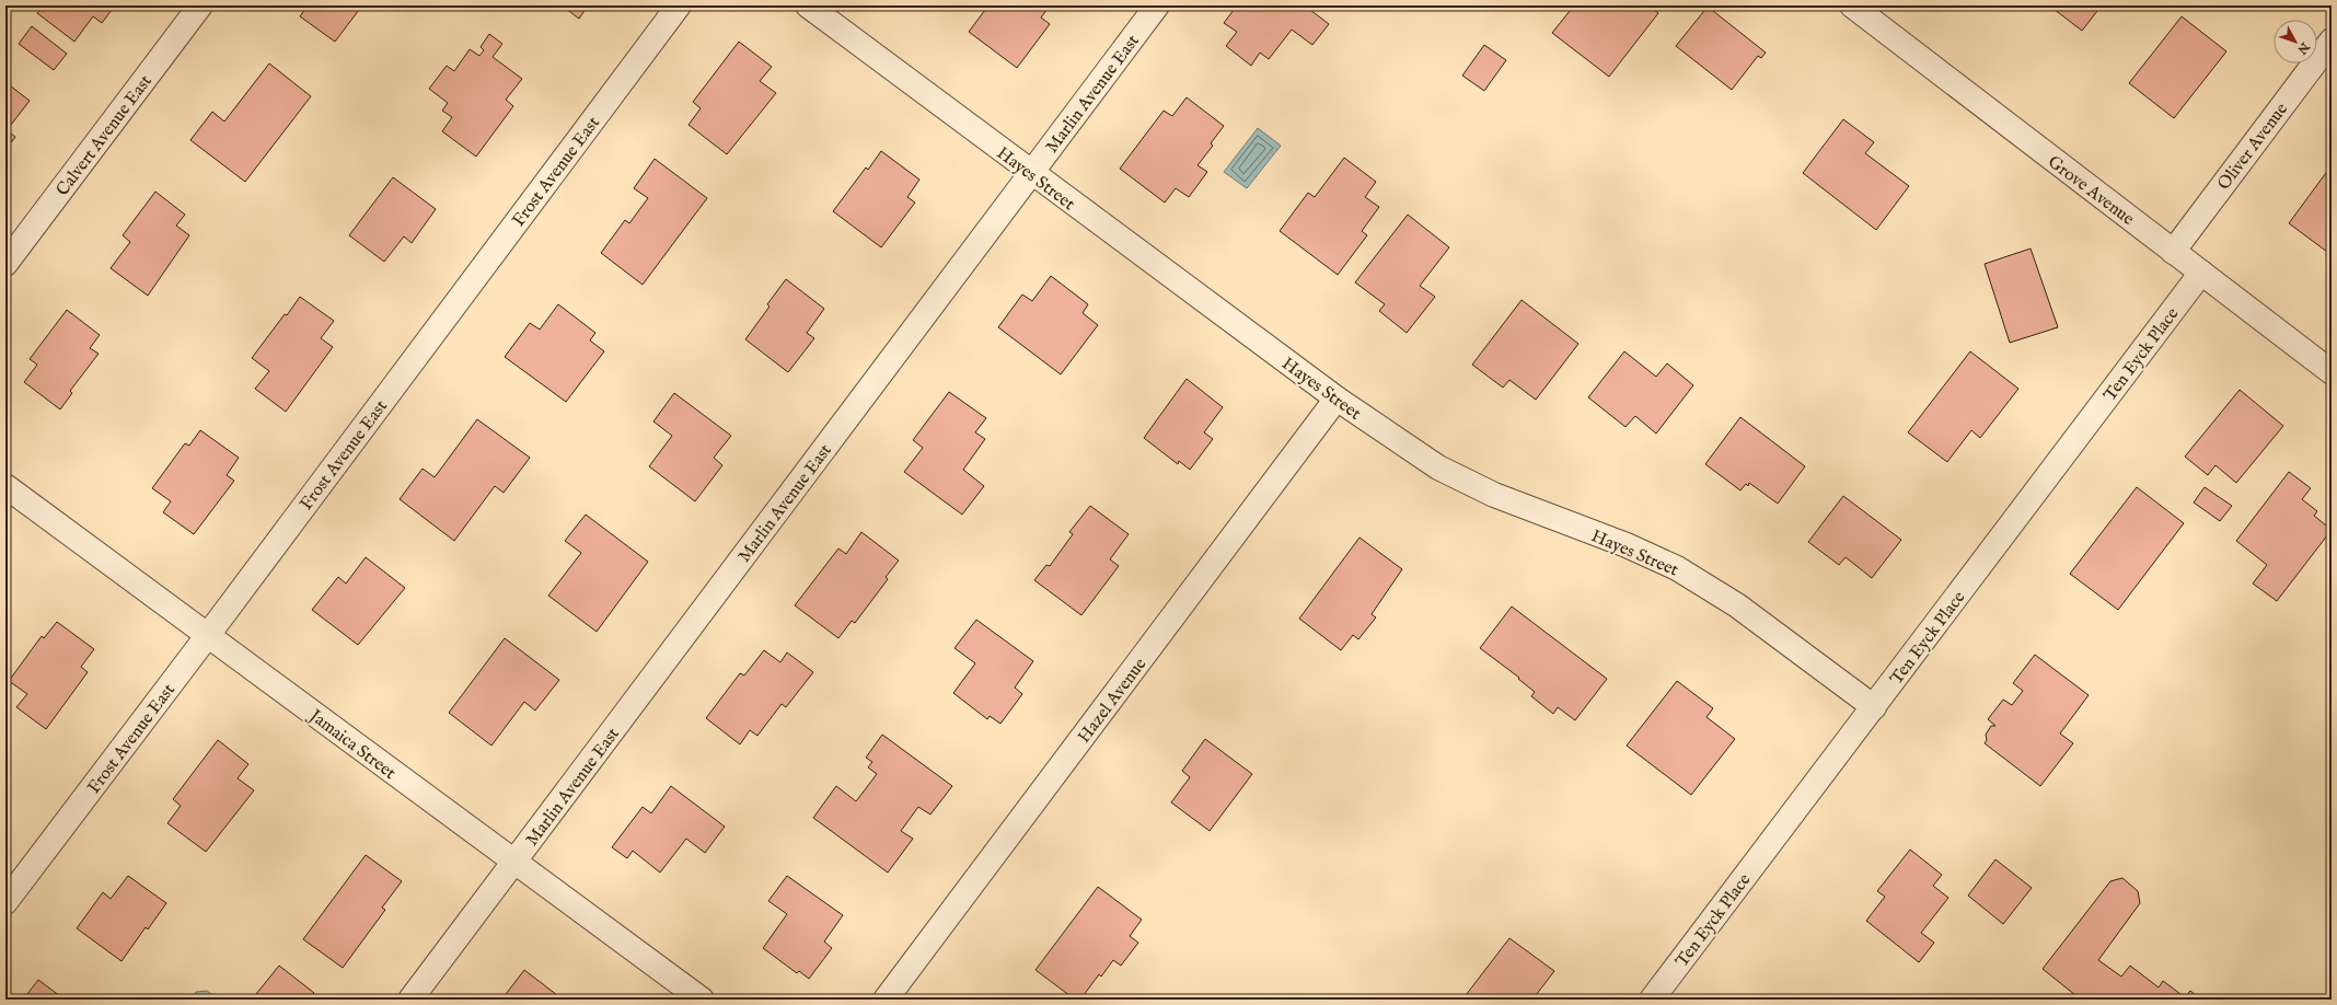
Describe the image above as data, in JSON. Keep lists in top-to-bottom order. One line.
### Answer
{"streets":{"street":["Marlin Avenue East","Calvert Avenue East","Oliver Avenue","Frost Avenue East","Hayes Street","Grove Avenue","Ten Eyck Place","Hazel Avenue","Jamaica Street"]},"crossings":[["Marlin Avenue East","Hayes Street"],["Marlin Avenue East","Jamaica Street"],["Oliver Avenue","Grove Avenue"],["Frost Avenue East","Jamaica Street"],["Hayes Street","Ten Eyck Place"],["Hayes Street","Hazel Avenue"],["Grove Avenue","Ten Eyck Place"]],"north":"bottom right"}
